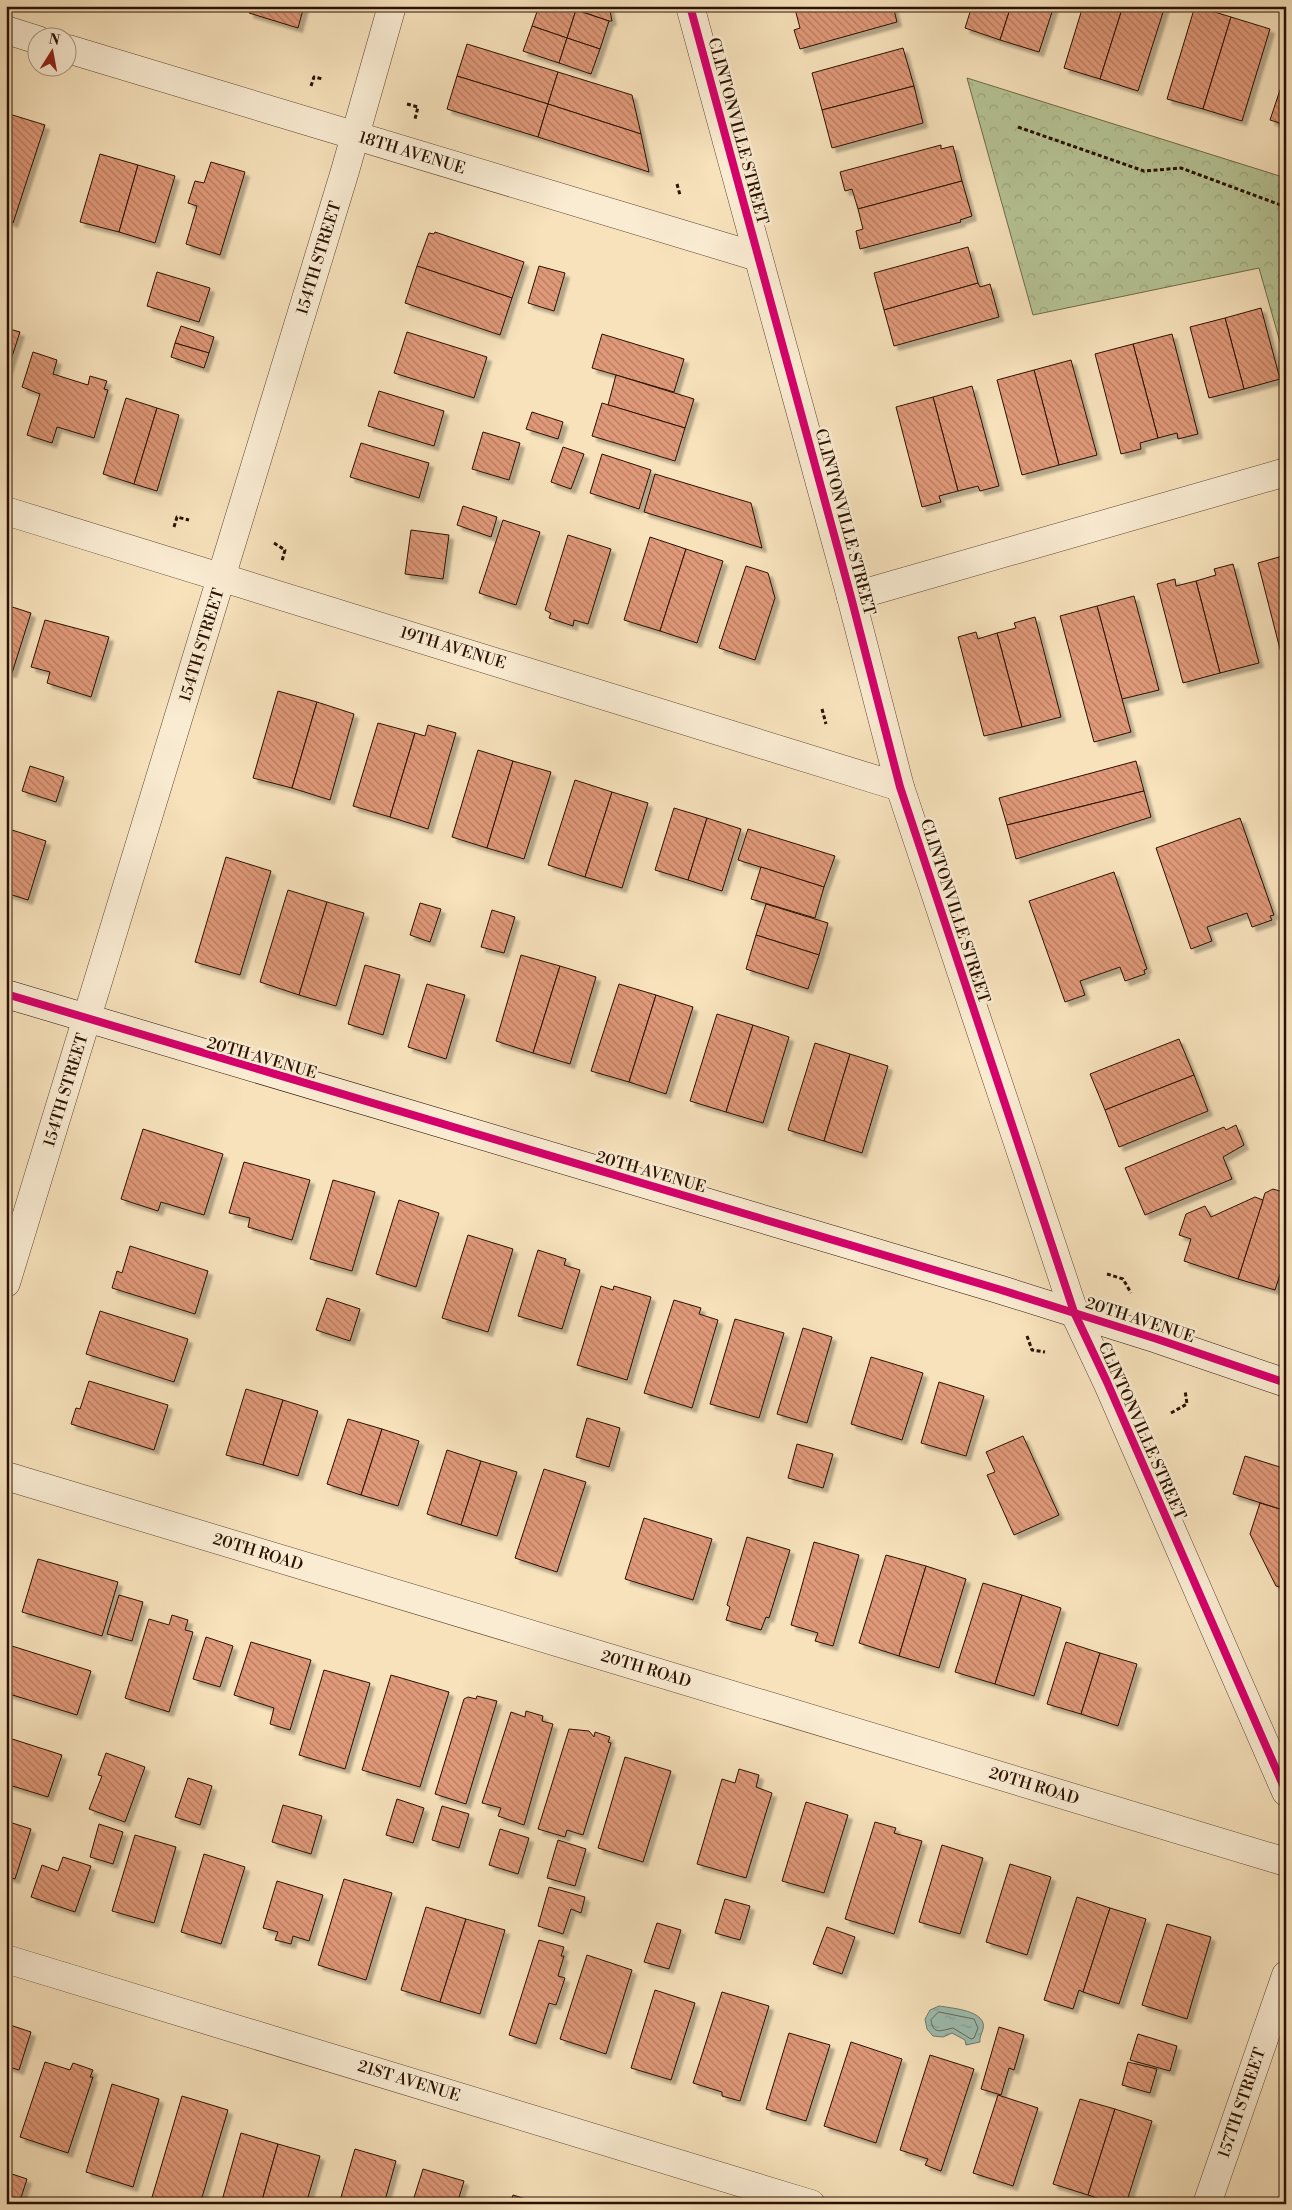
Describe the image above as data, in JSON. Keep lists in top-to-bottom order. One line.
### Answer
{"streets":{"street":["CLINTONVILLE STREET","18TH AVENUE","154TH STREET","19TH AVENUE","20TH AVENUE","20TH ROAD","21ST AVENUE","157TH STREET"]},"crossings":[["CLINTONVILLE STREET","18TH AVENUE"],["CLINTONVILLE STREET","19TH AVENUE"],["CLINTONVILLE STREET","20TH AVENUE"],["18TH AVENUE","154TH STREET"],["154TH STREET","19TH AVENUE"],["154TH STREET","20TH AVENUE"]],"north":"top"}
